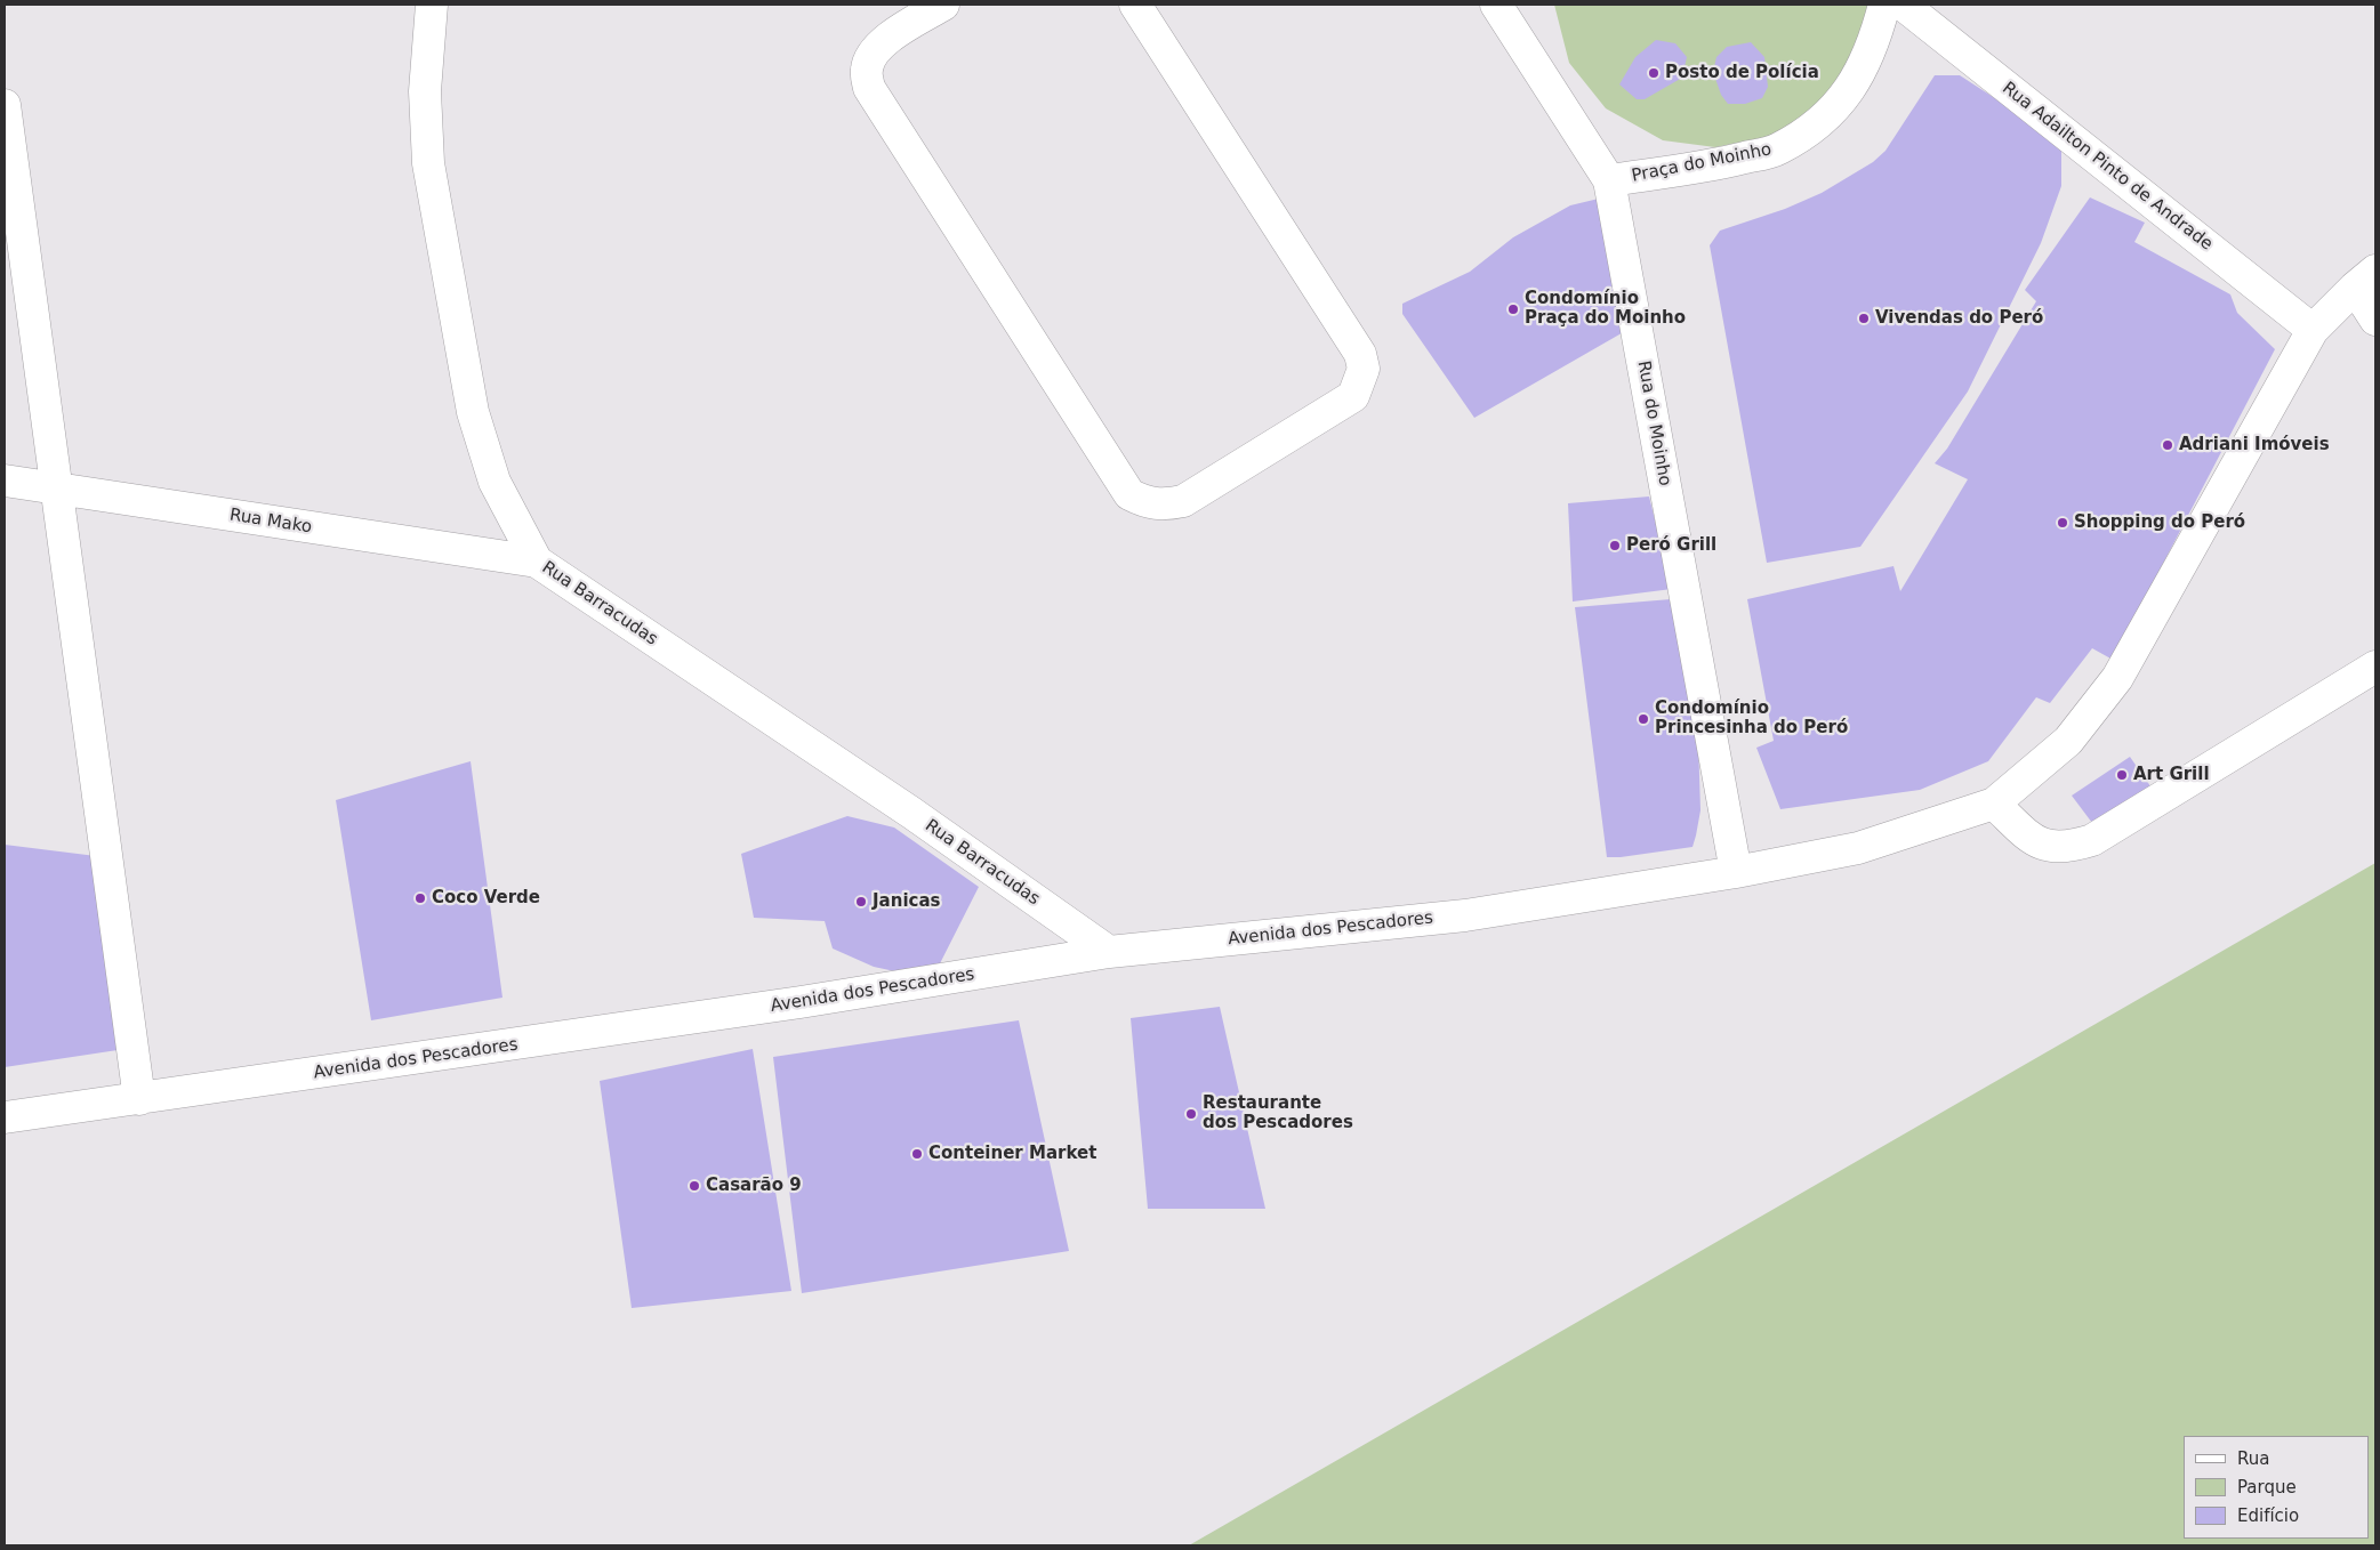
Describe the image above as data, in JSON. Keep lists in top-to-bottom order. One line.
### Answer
{"streets":{"street":["Praça do Moinho","Rua Adailton Pinto de Andrade","Rua do Moinho","Rua Mako","Rua Barracudas","Avenida dos Pescadores"]},"crossings":[["Praça do Moinho","Rua do Moinho"],["Rua Adailton Pinto de Andrade","Avenida dos Pescadores"],["Rua do Moinho","Avenida dos Pescadores"],["Rua Mako","Rua Barracudas"],["Rua Barracudas","Avenida dos Pescadores"]],"places":["Posto de Polícia","Condomínio Praça do Moinho","Vivendas do Peró","Adriani Imóveis","Shopping do Peró","Peró Grill","Condomínio Princesinha do Peró","Art Grill","Coco Verde","Janicas","Restaurante dos Pescadores","Conteiner Market","Casarão 9"],"legend":["Rua","Parque","Edifício"]}
